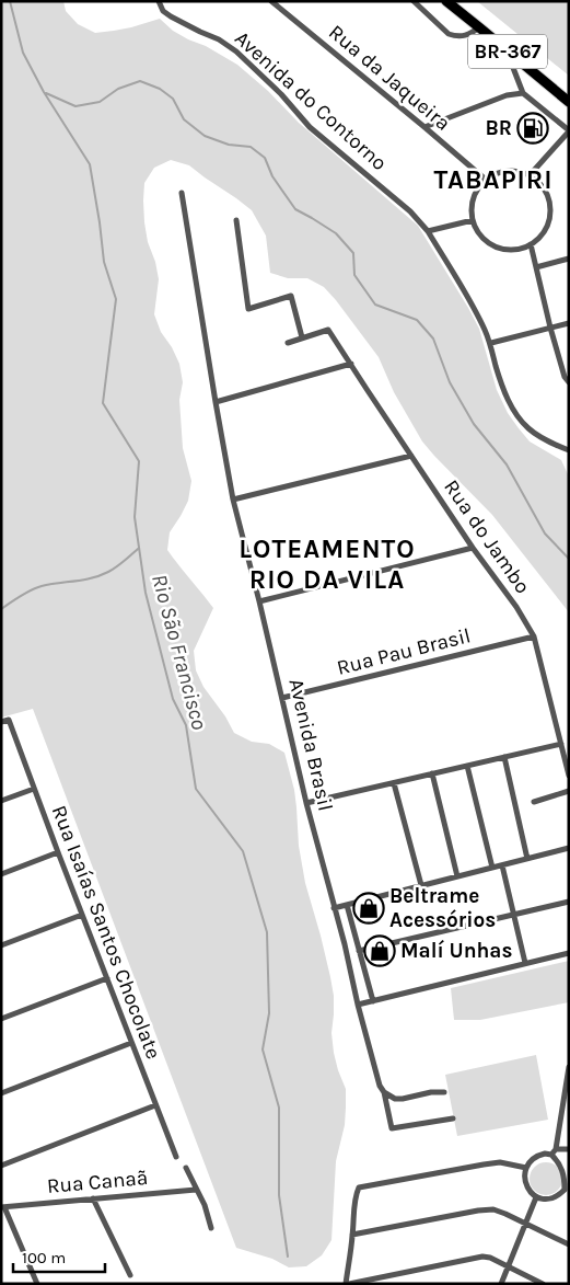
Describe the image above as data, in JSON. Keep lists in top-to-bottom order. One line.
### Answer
{"streets":{"main road":["BR-367"],"street":["Rua da Jaqueira","Avenida do Contorno","Rua do Jambo","Rua Pau Brasil","Avenida Brasil","Rua Isaías Santos Chocolate","Rua Canaã"]},"crossings":[["Rua do Jambo","Rua Pau Brasil"],["Rua Pau Brasil","Avenida Brasil"]],"districts":["TABAPIRI","LOTEAMENTO RIO DA VILA"],"water":["Rio São Francisco"],"places":{"fuel station":["BR"],"shop":["Beltrame Acessórios","Malí Unhas"]},"scale_bar":"100 m"}
